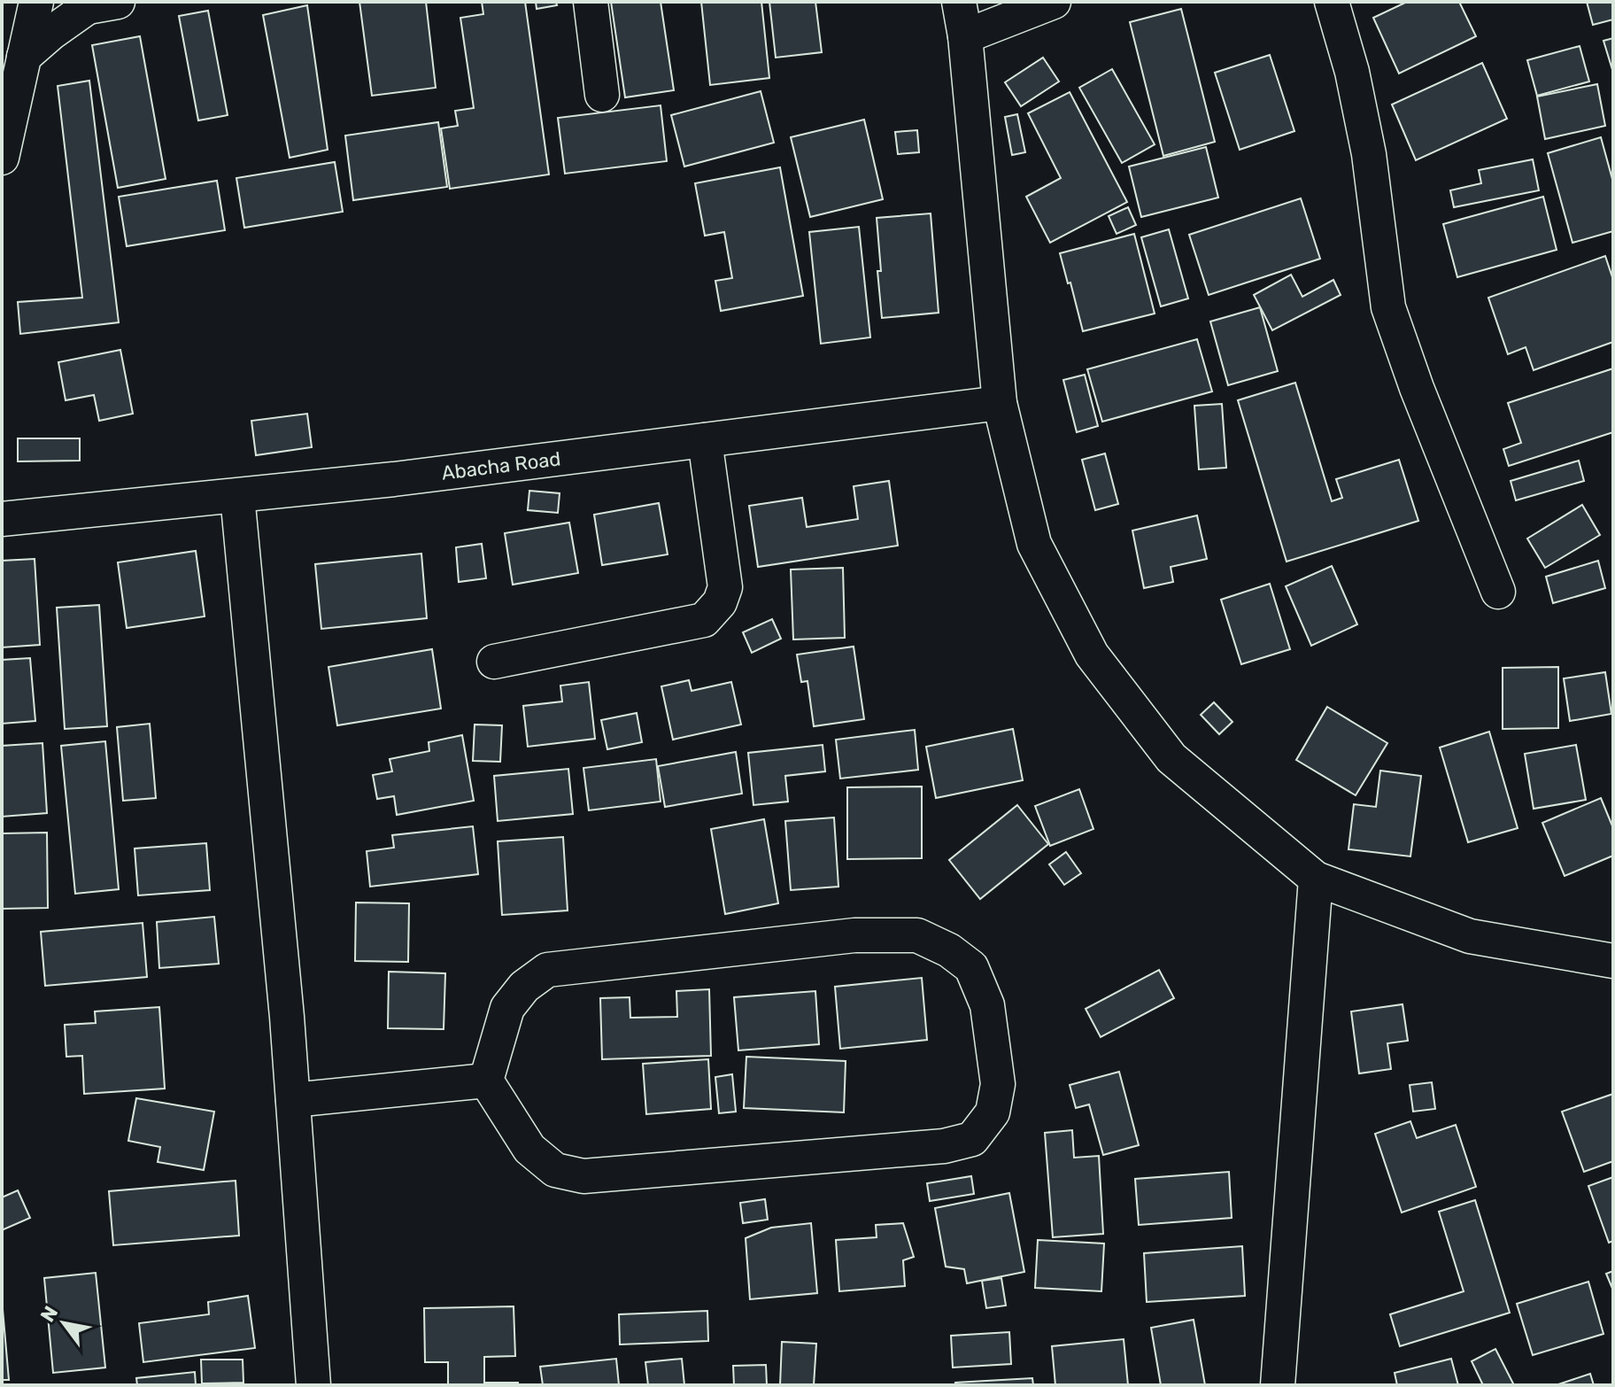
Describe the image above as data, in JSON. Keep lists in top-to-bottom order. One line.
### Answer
{"streets":{"street":["Abacha Road"]},"north":"top left"}
